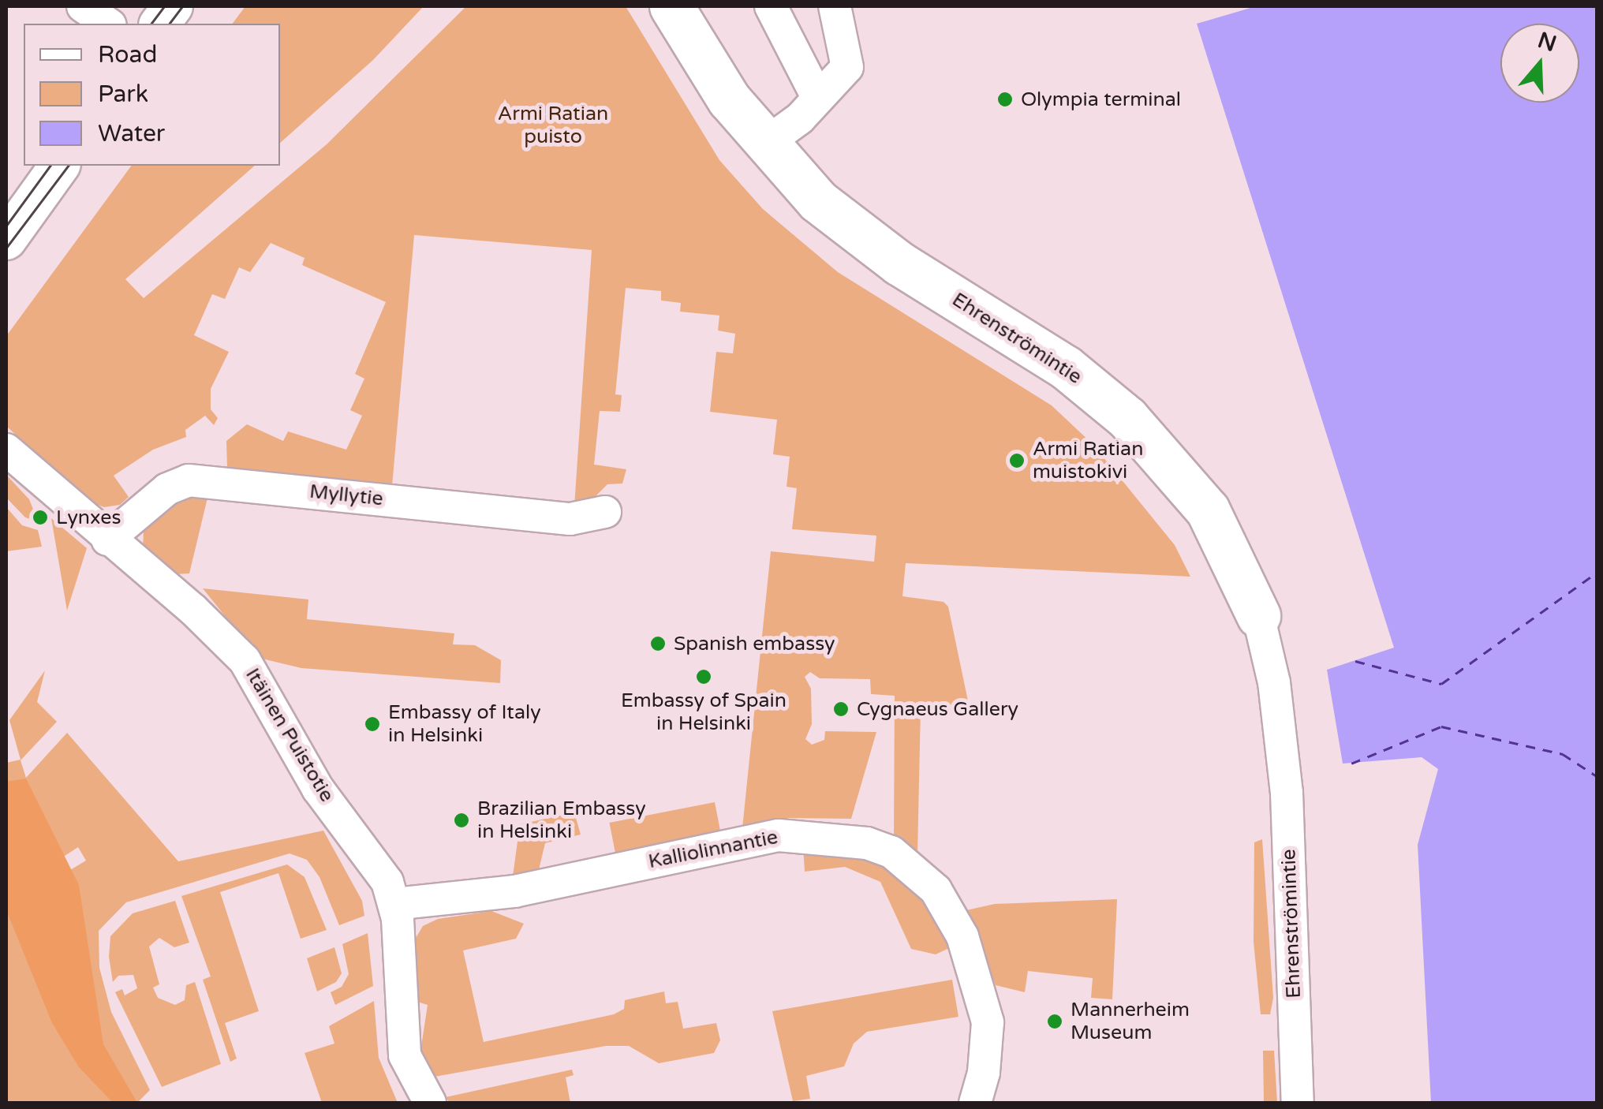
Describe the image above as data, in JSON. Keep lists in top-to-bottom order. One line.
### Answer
{"streets":{"main road":["Ehrenströmintie"],"street":["Myllytie","Itäinen Puistotie","Kalliolinnantie"]},"crossings":[["Myllytie","Itäinen Puistotie"],["Itäinen Puistotie","Kalliolinnantie"]],"parks":["Armi Ratian puisto"],"places":["Olympia terminal","Armi Ratian muistokivi","Lynxes","Spanish embassy","Embassy of Spain in Helsinki","Cygnaeus Gallery","Embassy of Italy in Helsinki","Brazilian Embassy in Helsinki","Mannerheim Museum"],"legend":["Road","Park","Water"],"north":"top"}
